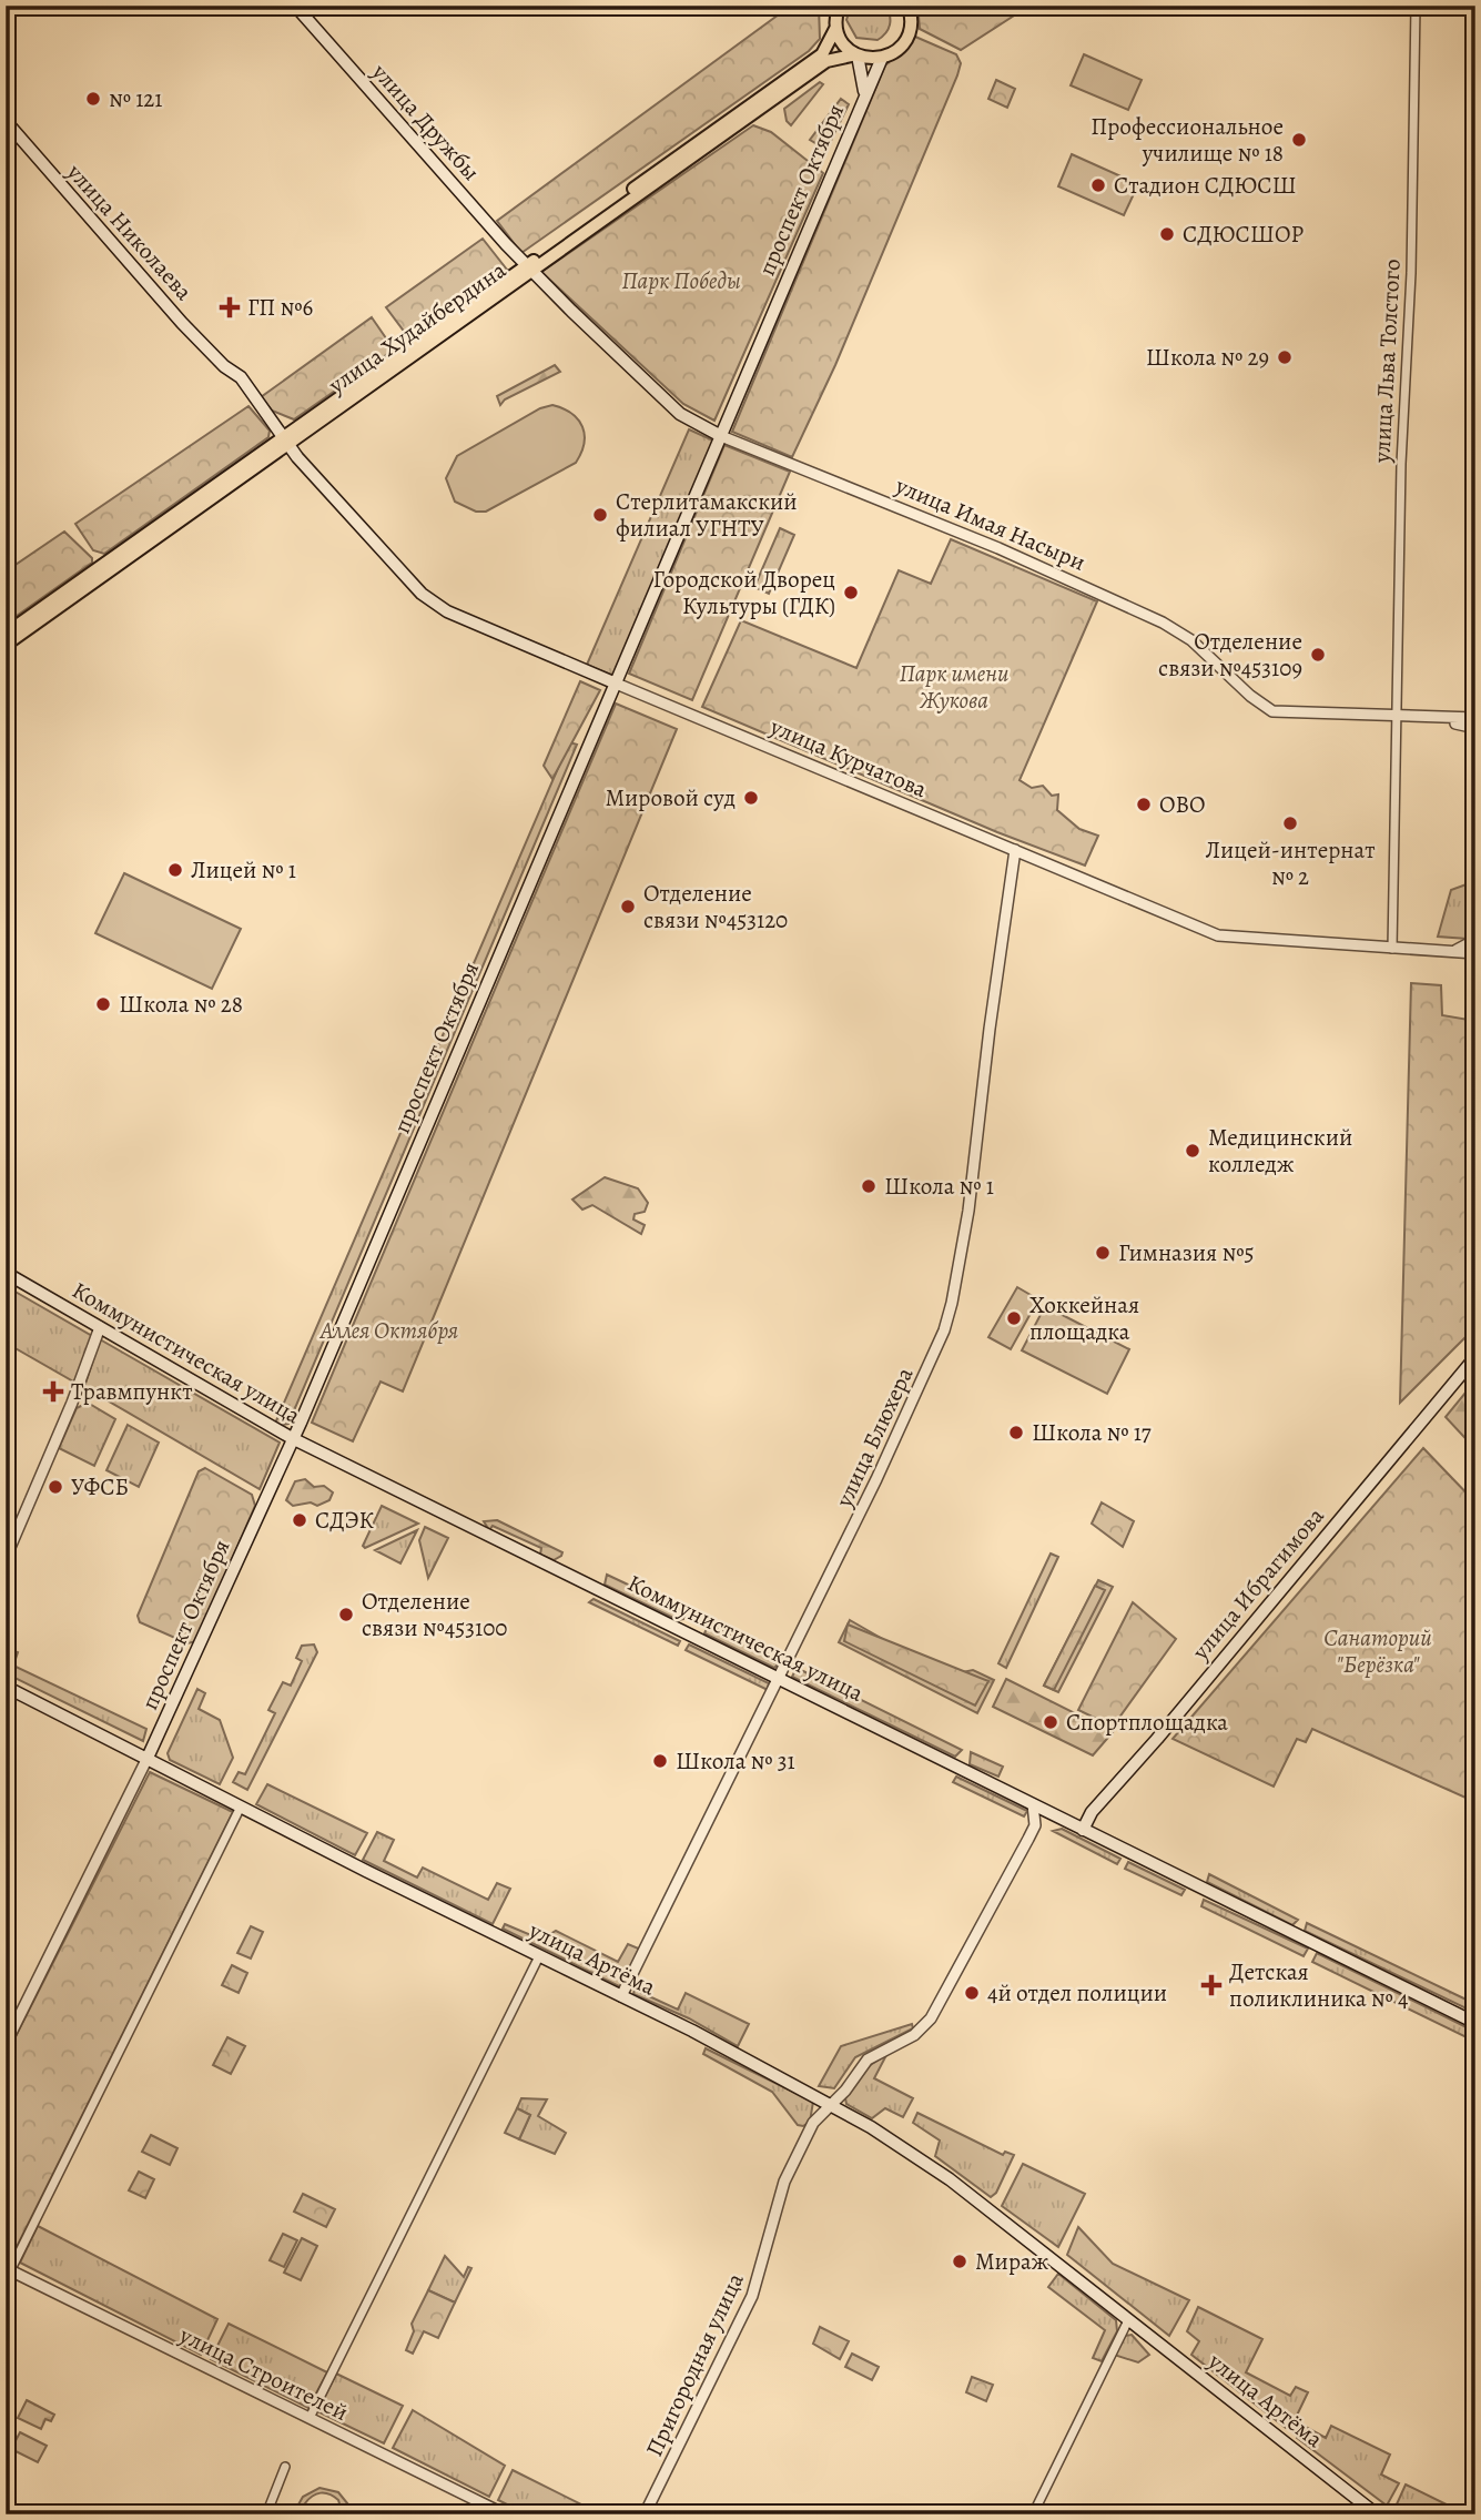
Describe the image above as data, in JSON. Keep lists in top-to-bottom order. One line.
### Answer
{"streets":{"main road":["улица Дружбы","проспект Октября","улица Николаева","улица Худайбердина","улица Имая Насыри","улица Курчатова","Коммунистическая улица","улица Ибрагимова","улица Артёма"],"street":["улица Льва Толстого","улица Блюхера","Пригородная улица","улица Строителей"]},"crossings":[["улица Дружбы","улица Худайбердина"],["улица Дружбы","улица Имая Насыри"],["проспект Октября","улица Имая Насыри"],["проспект Октября","улица Курчатова"],["проспект Октября","Коммунистическая улица"],["проспект Октября","улица Артёма"],["улица Николаева","улица Худайбердина"],["улица Николаева","улица Курчатова"],["улица Худайбердина","улица Имая Насыри"],["улица Худайбердина","улица Курчатова"],["улица Льва Толстого","улица Имая Насыри"],["улица Льва Толстого","улица Курчатова"],["улица Курчатова","улица Блюхера"],["Коммунистическая улица","улица Блюхера"],["Коммунистическая улица","улица Ибрагимова"],["улица Блюхера","улица Артёма"],["улица Артёма","Пригородная улица"]],"parks":["Парк Победы","Парк имени Жукова","Аллея Октября","Санаторий \"Берёзка\""],"places":{"other":["№ 121","Профессиональное училище № 18","Стадион СДЮСШ","СДЮСШОР","Школа № 29","Стерлитамакский филиал УГНТУ","Городской Дворец Культуры (ГДК)","Отделение связи №453109","Мировой суд","ОВО","Лицей-интернат № 2","Лицей № 1","Отделение связи №453120","Школа № 28","Медицинский колледж","Школа № 1","Гимназия №5","Хоккейная площадка","Школа № 17","УФСБ","СДЭК","Отделение связи №453100","Спортплощадка","Школа № 31","4й отдел полиции","Мираж"],"health":["ГП №6","Травмпункт","Детская поликлиника № 4"]}}
